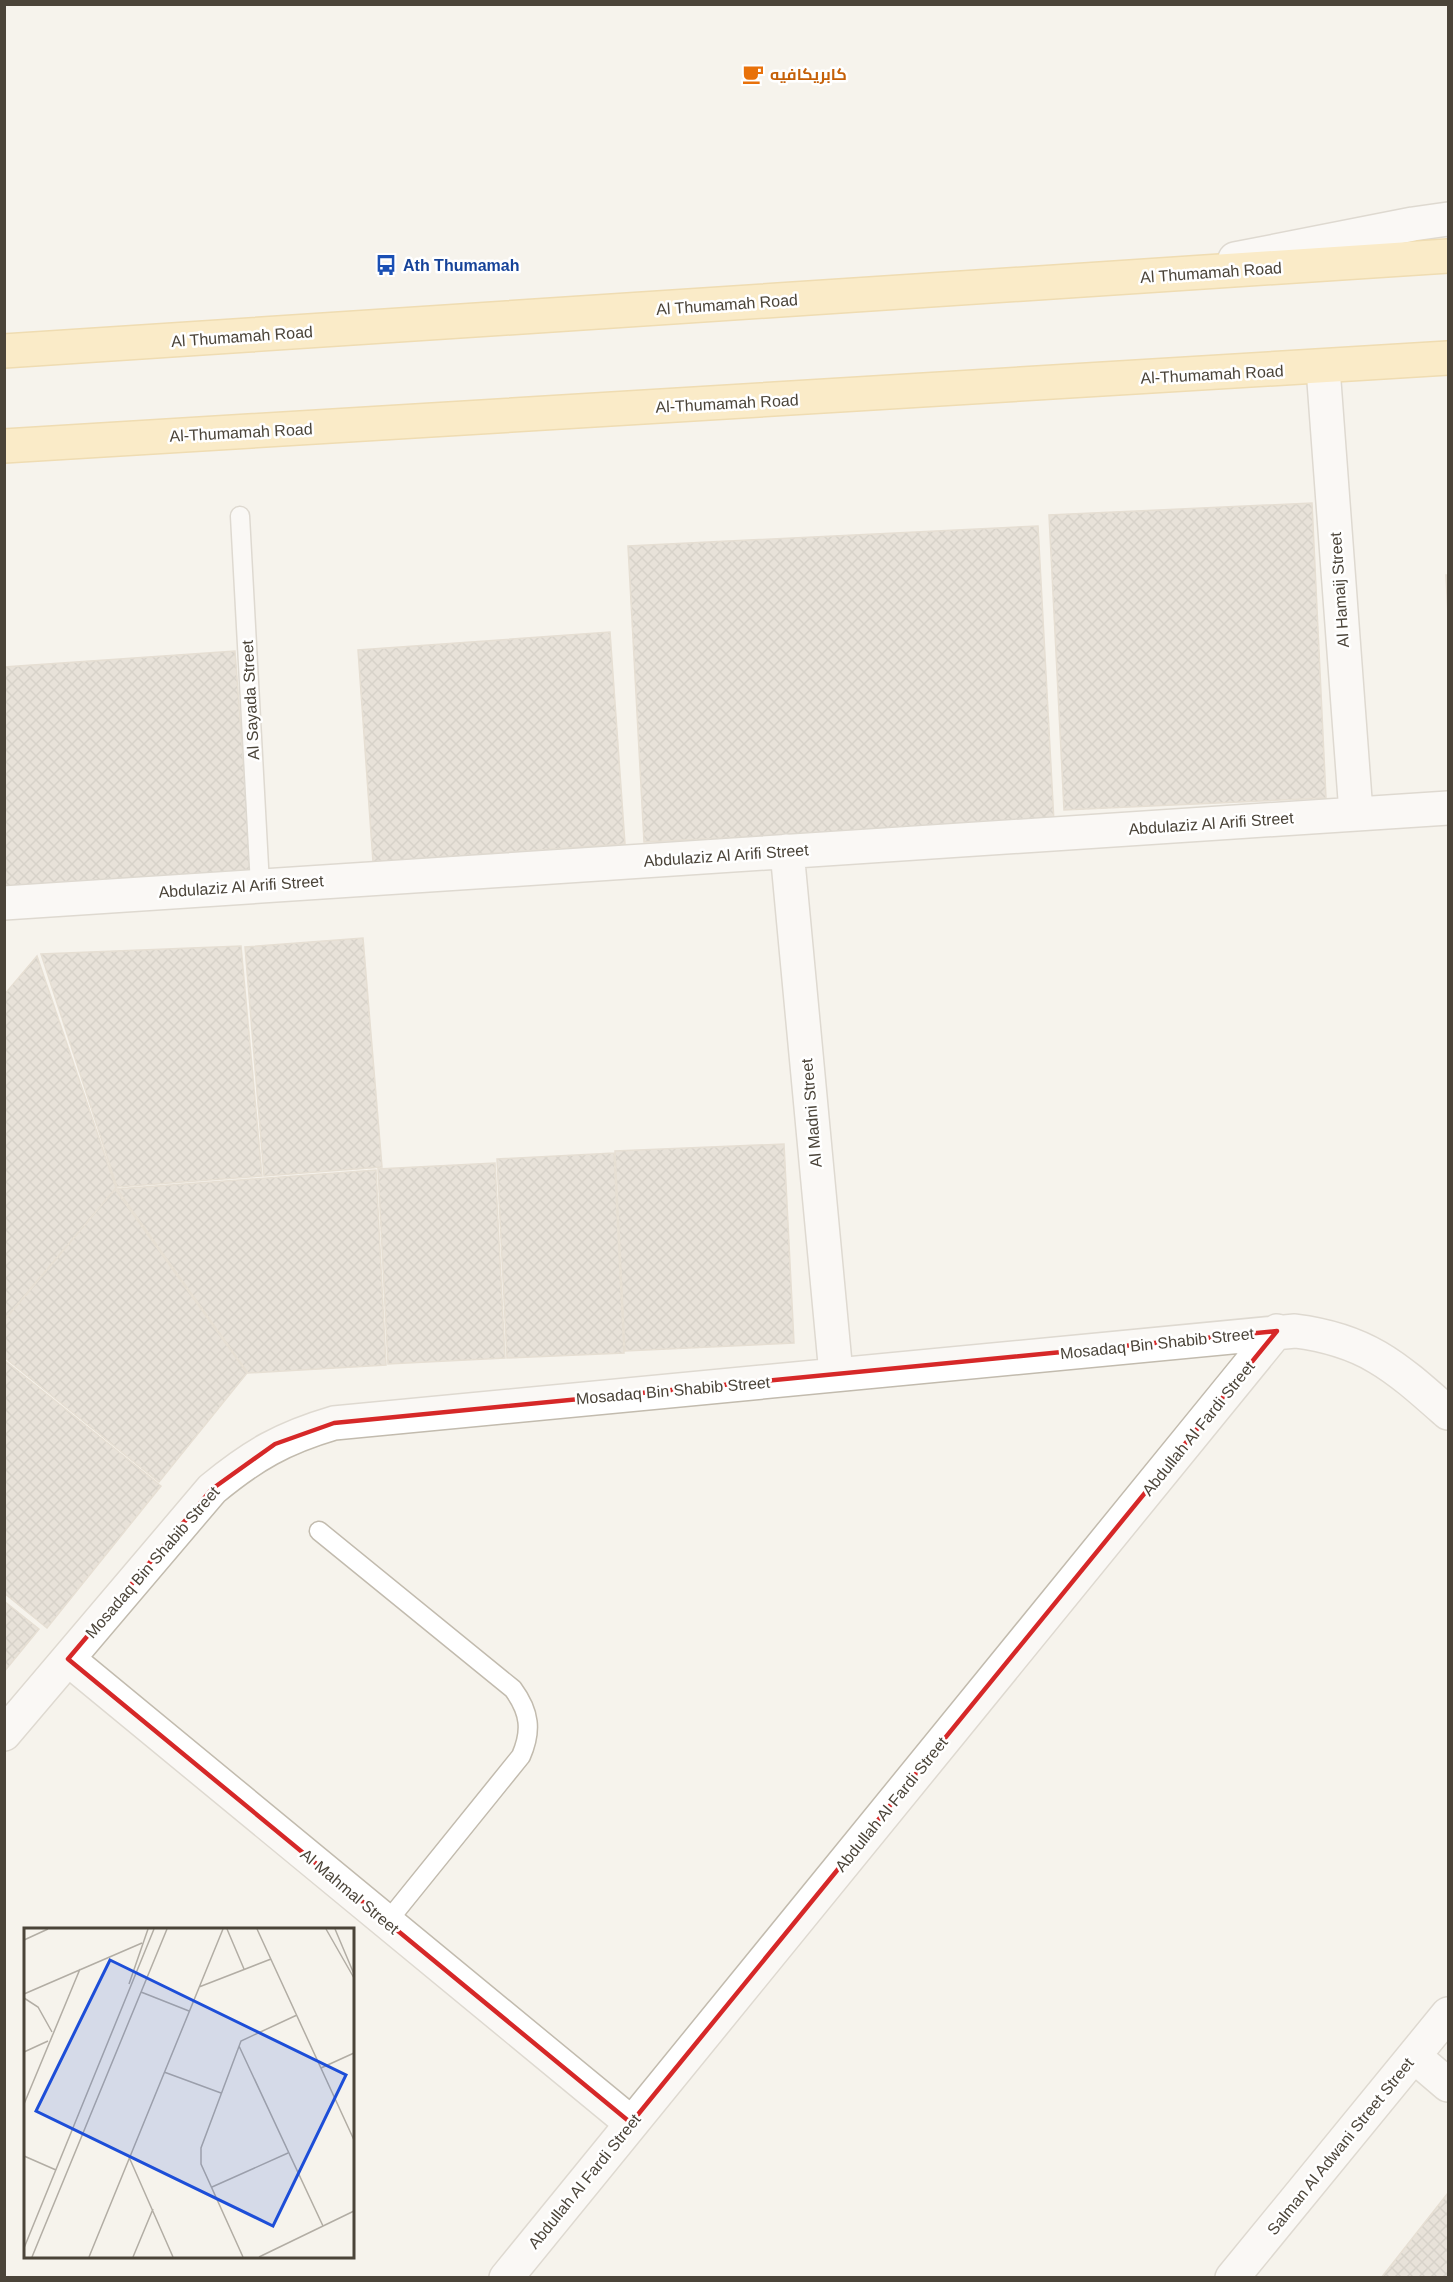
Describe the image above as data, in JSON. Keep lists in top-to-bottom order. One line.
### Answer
{"streets":{"main road":["Al Thumamah Road","Al-Thumamah Road"],"street":["Al Hamaij Street","Abdulaziz Al Arifi Street","Al Madni Street","Mosadaq Bin Shabib Street","Abdullah Al Fardi Street","Al Mahmal Street","Salman Al Adwani Street Street"],"lane":["Al Sayada Street"]},"crossings":[["Al-Thumamah Road","Al Hamaij Street"],["Al Hamaij Street","Abdulaziz Al Arifi Street"],["Al Sayada Street","Abdulaziz Al Arifi Street"],["Abdulaziz Al Arifi Street","Al Madni Street"],["Al Madni Street","Mosadaq Bin Shabib Street"],["Mosadaq Bin Shabib Street","Abdullah Al Fardi Street"],["Mosadaq Bin Shabib Street","Al Mahmal Street"],["Abdullah Al Fardi Street","Al Mahmal Street"]],"places":{"cafe":["كابريكافيه"],"bus stop":["Ath Thumamah"]}}
